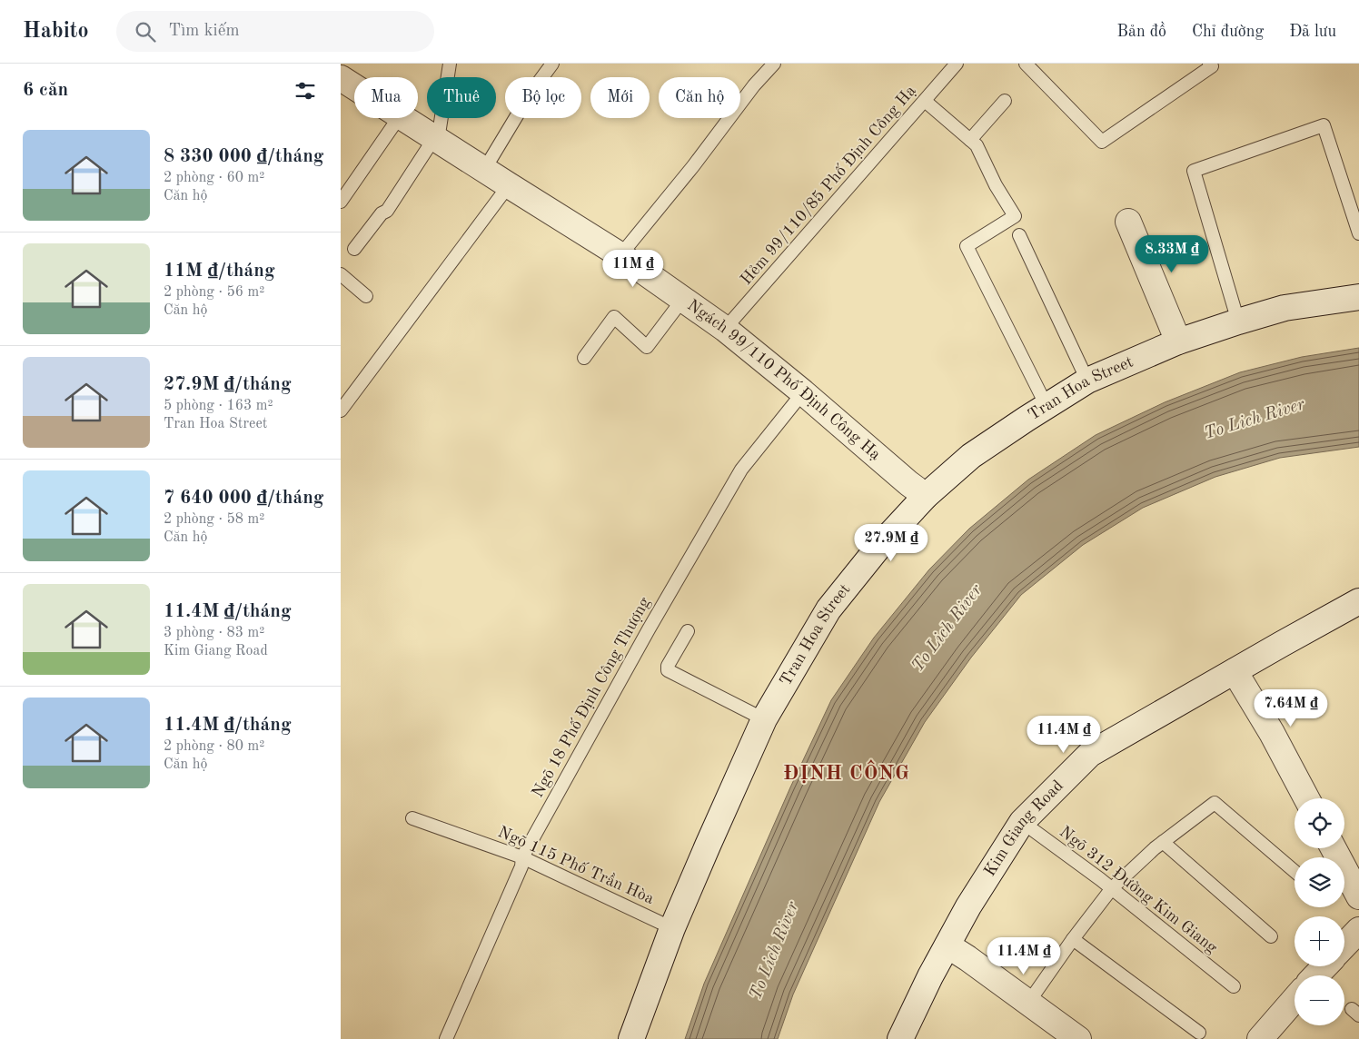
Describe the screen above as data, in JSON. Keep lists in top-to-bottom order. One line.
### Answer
{"streets":{"main road":["Ngách 99/110 Phố Định Công Hạ","Tran Hoa Street","Kim Giang Road"],"lane":["Hẻm 99/110/85 Phố Định Công Hạ","Ngõ 18 Phố Định Công Thượng","Ngõ 115 Phố Trần Hòa","Ngõ 312 Đường Kim Giang"]},"crossings":[["Hẻm 99/110/85 Phố Định Công Hạ","Ngách 99/110 Phố Định Công Hạ"],["Ngách 99/110 Phố Định Công Hạ","Tran Hoa Street"],["Ngách 99/110 Phố Định Công Hạ","Ngõ 18 Phố Định Công Thượng"],["Tran Hoa Street","Ngõ 115 Phố Trần Hòa"],["Ngõ 18 Phố Định Công Thượng","Ngõ 115 Phố Trần Hòa"],["Kim Giang Road","Ngõ 312 Đường Kim Giang"]],"districts":["ĐỊNH CÔNG"],"water":["To Lich River"],"page":{"header":"Habito","search":"Tìm kiếm","nav":["Bản đồ","Chỉ đường","Đã lưu"],"heading":"6 căn","chip":["Mua","Thuê","Bộ lọc","Mới","Căn hộ"],"list":[{"name":"8 330 000 ₫/tháng","note":"2 phòng · 60 m² · Căn hộ"},{"name":"11M ₫/tháng","note":"2 phòng · 56 m² · Căn hộ"},{"name":"27.9M ₫/tháng","note":"5 phòng · 163 m² · Tran Hoa Street"},{"name":"7 640 000 ₫/tháng","note":"2 phòng · 58 m² · Căn hộ"},{"name":"11.4M ₫/tháng","note":"3 phòng · 83 m² · Kim Giang Road"},{"name":"11.4M ₫/tháng","note":"2 phòng · 80 m² · Căn hộ"}],"price":["8.33M ₫","11M ₫","27.9M ₫","7.64M ₫","11.4M ₫","11.4M ₫"],"map_buttons":["+","−"]}}
